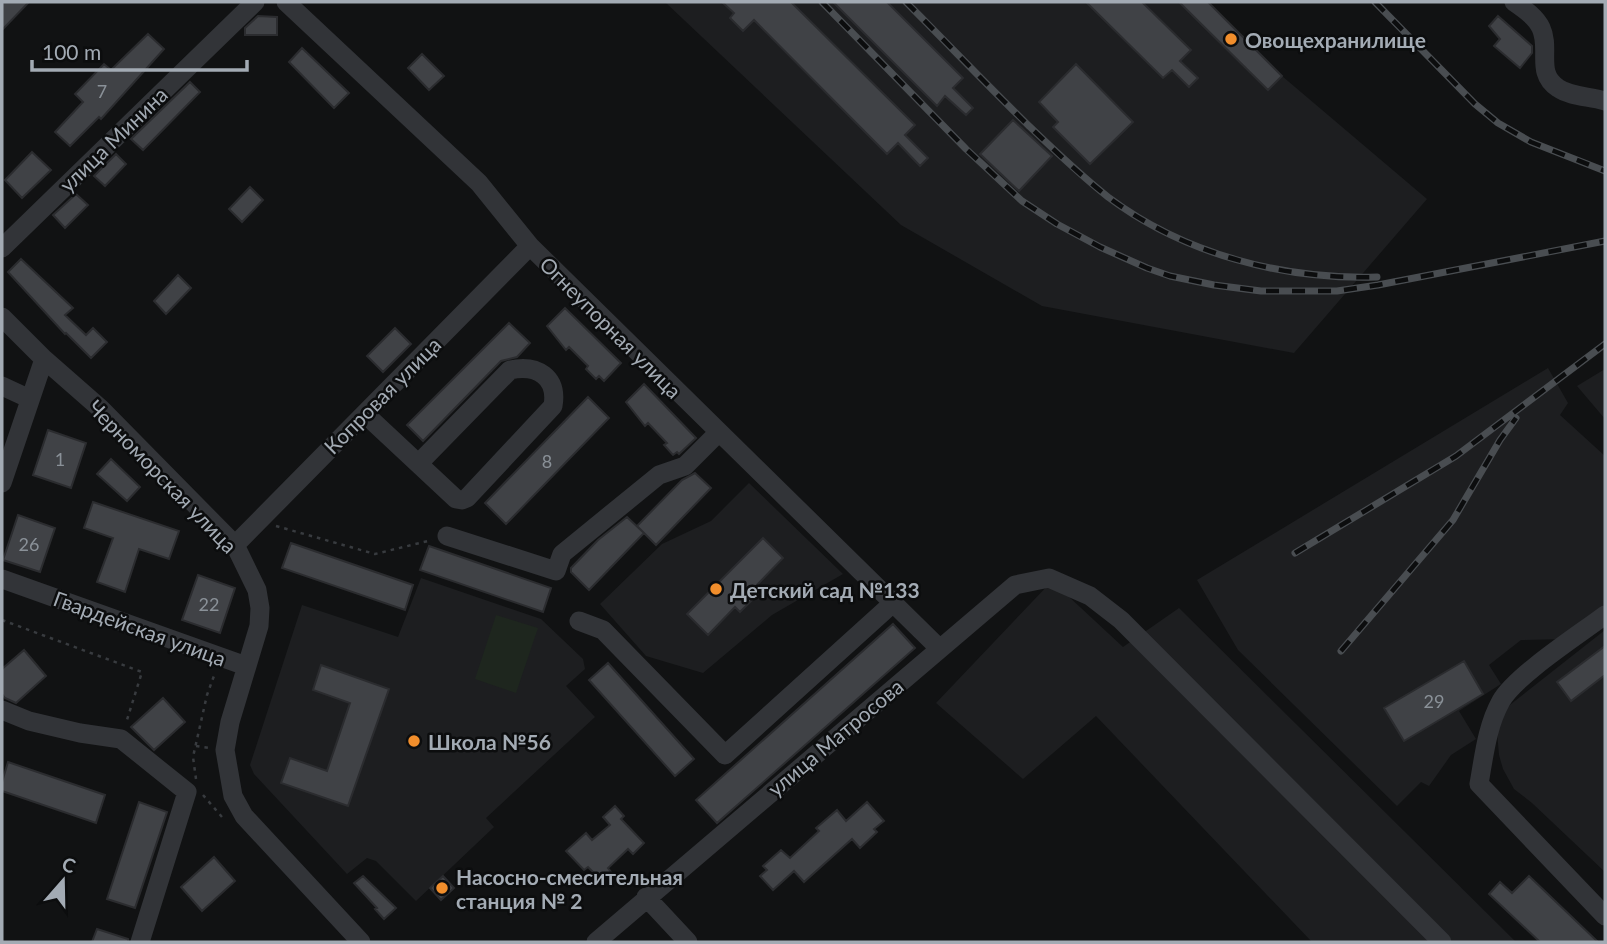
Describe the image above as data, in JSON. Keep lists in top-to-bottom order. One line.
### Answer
{"streets":{"street":["улица Минина","Огнеупорная улица","Копровая улица","Черноморская улица","Гвардейская улица","улица Матросова"]},"crossings":[["Огнеупорная улица","Копровая улица"],["Огнеупорная улица","улица Матросова"],["Копровая улица","Черноморская улица"],["Черноморская улица","Гвардейская улица"]],"places":["Овощехранилище","Детский сад №133","Школа №56","Насосно-смесительная станция № 2"],"house_numbers":["7","1","8","26","22","29"],"scale_bar":"100 m","north":"top"}
